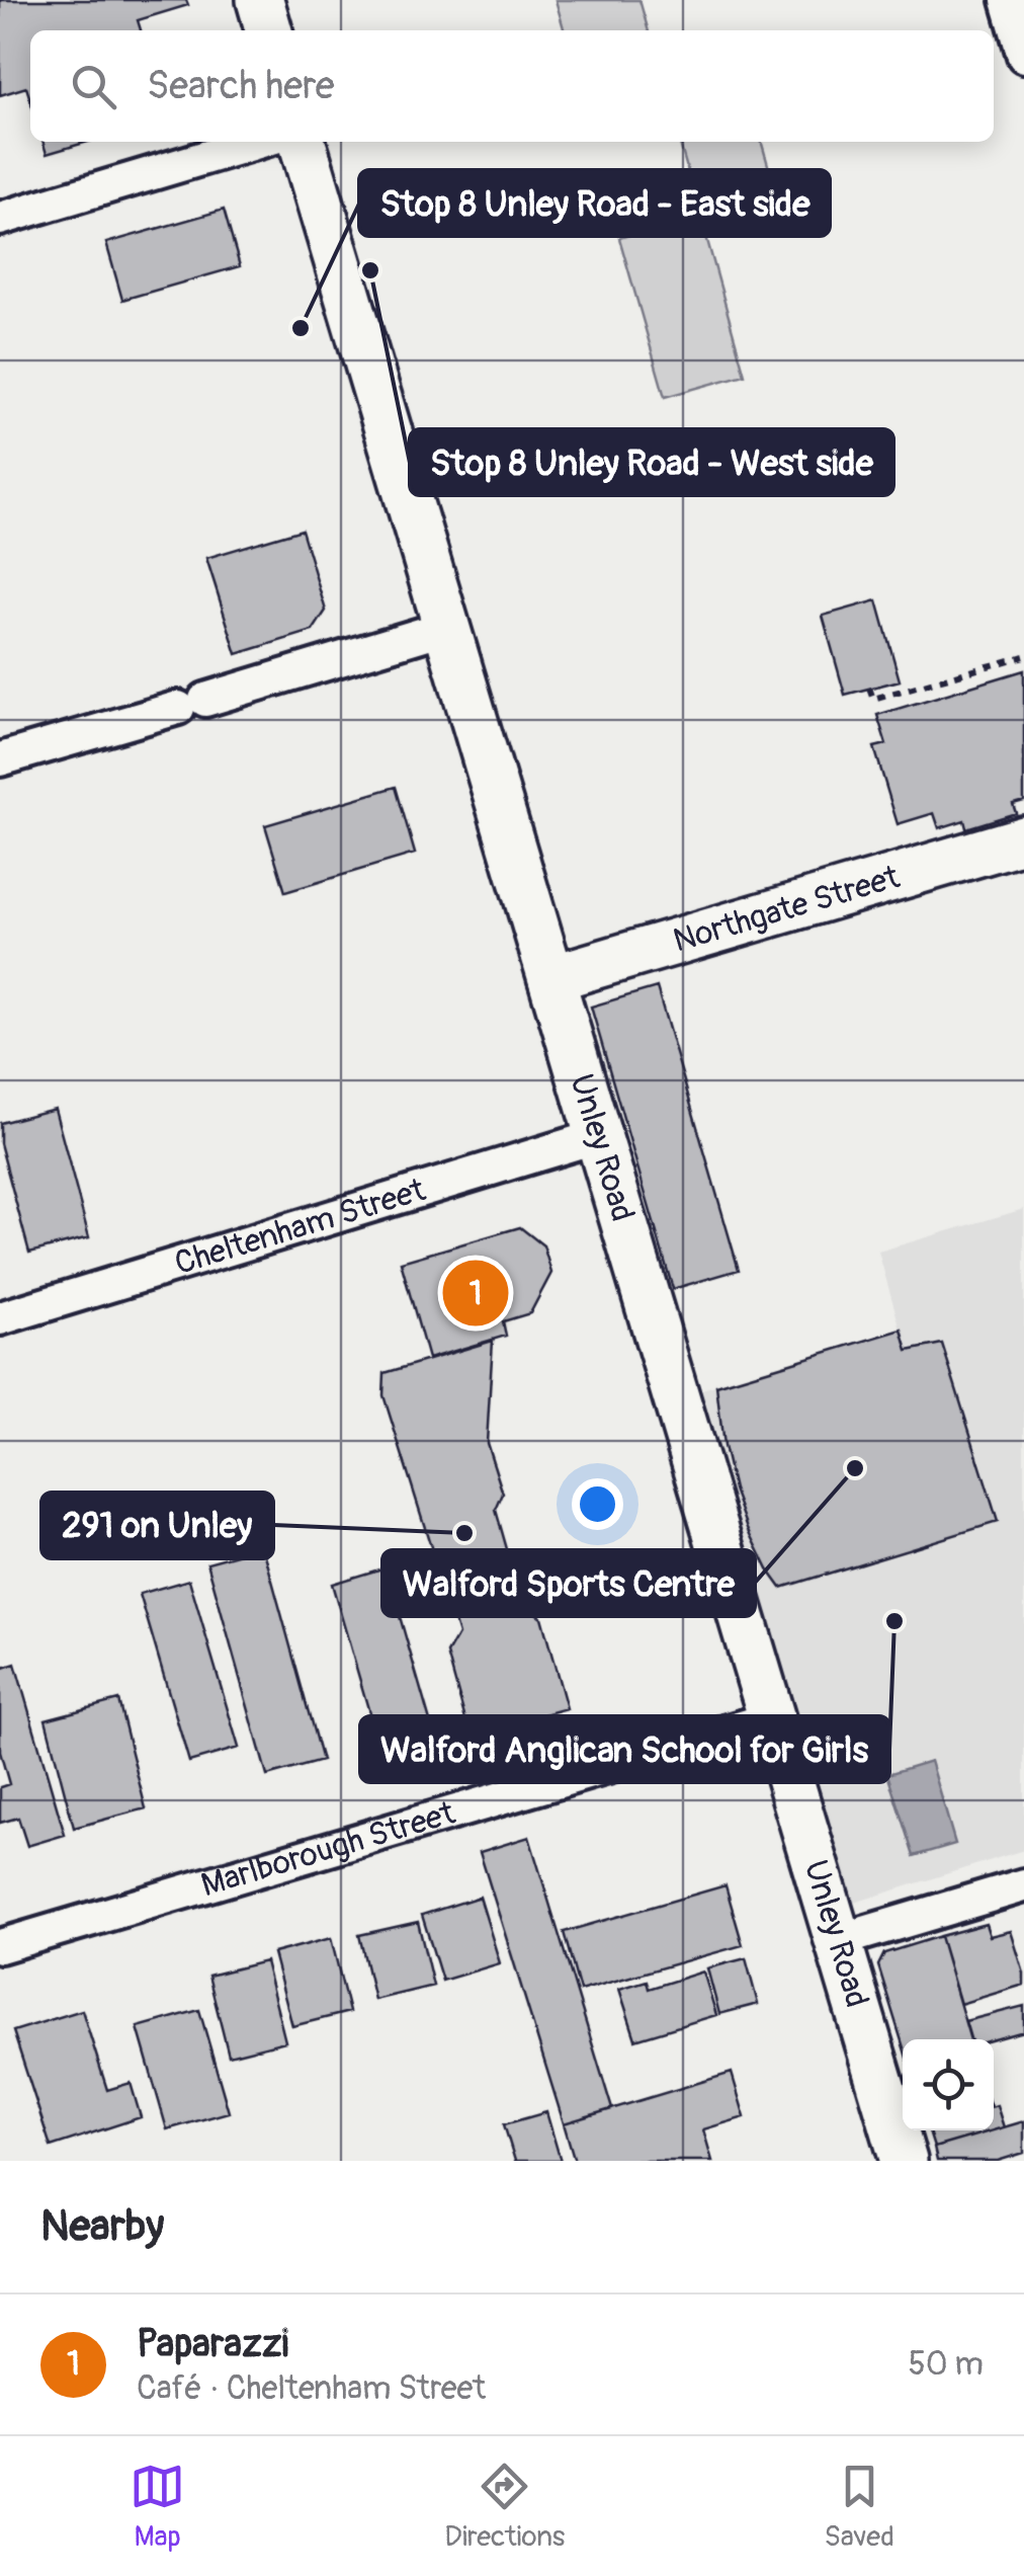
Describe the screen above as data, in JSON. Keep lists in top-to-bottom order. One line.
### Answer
{"streets":{"main road":["Northgate Street","Unley Road"],"street":["Cheltenham Street","Marlborough Street"]},"crossings":[["Northgate Street","Unley Road"],["Unley Road","Cheltenham Street"],["Unley Road","Marlborough Street"]],"places":["Stop 8 Unley Road - West side","Stop 8 Unley Road - East side","Walford Sports Centre","291 on Unley","Walford Anglican School for Girls"],"page":{"search":"Search here","pins":"1","heading":"Nearby","list":[{"mark":"1","name":"Paparazzi","note":"Café · Cheltenham Street","value":"50 m"}],"nav":["Map","Directions","Saved"]}}
